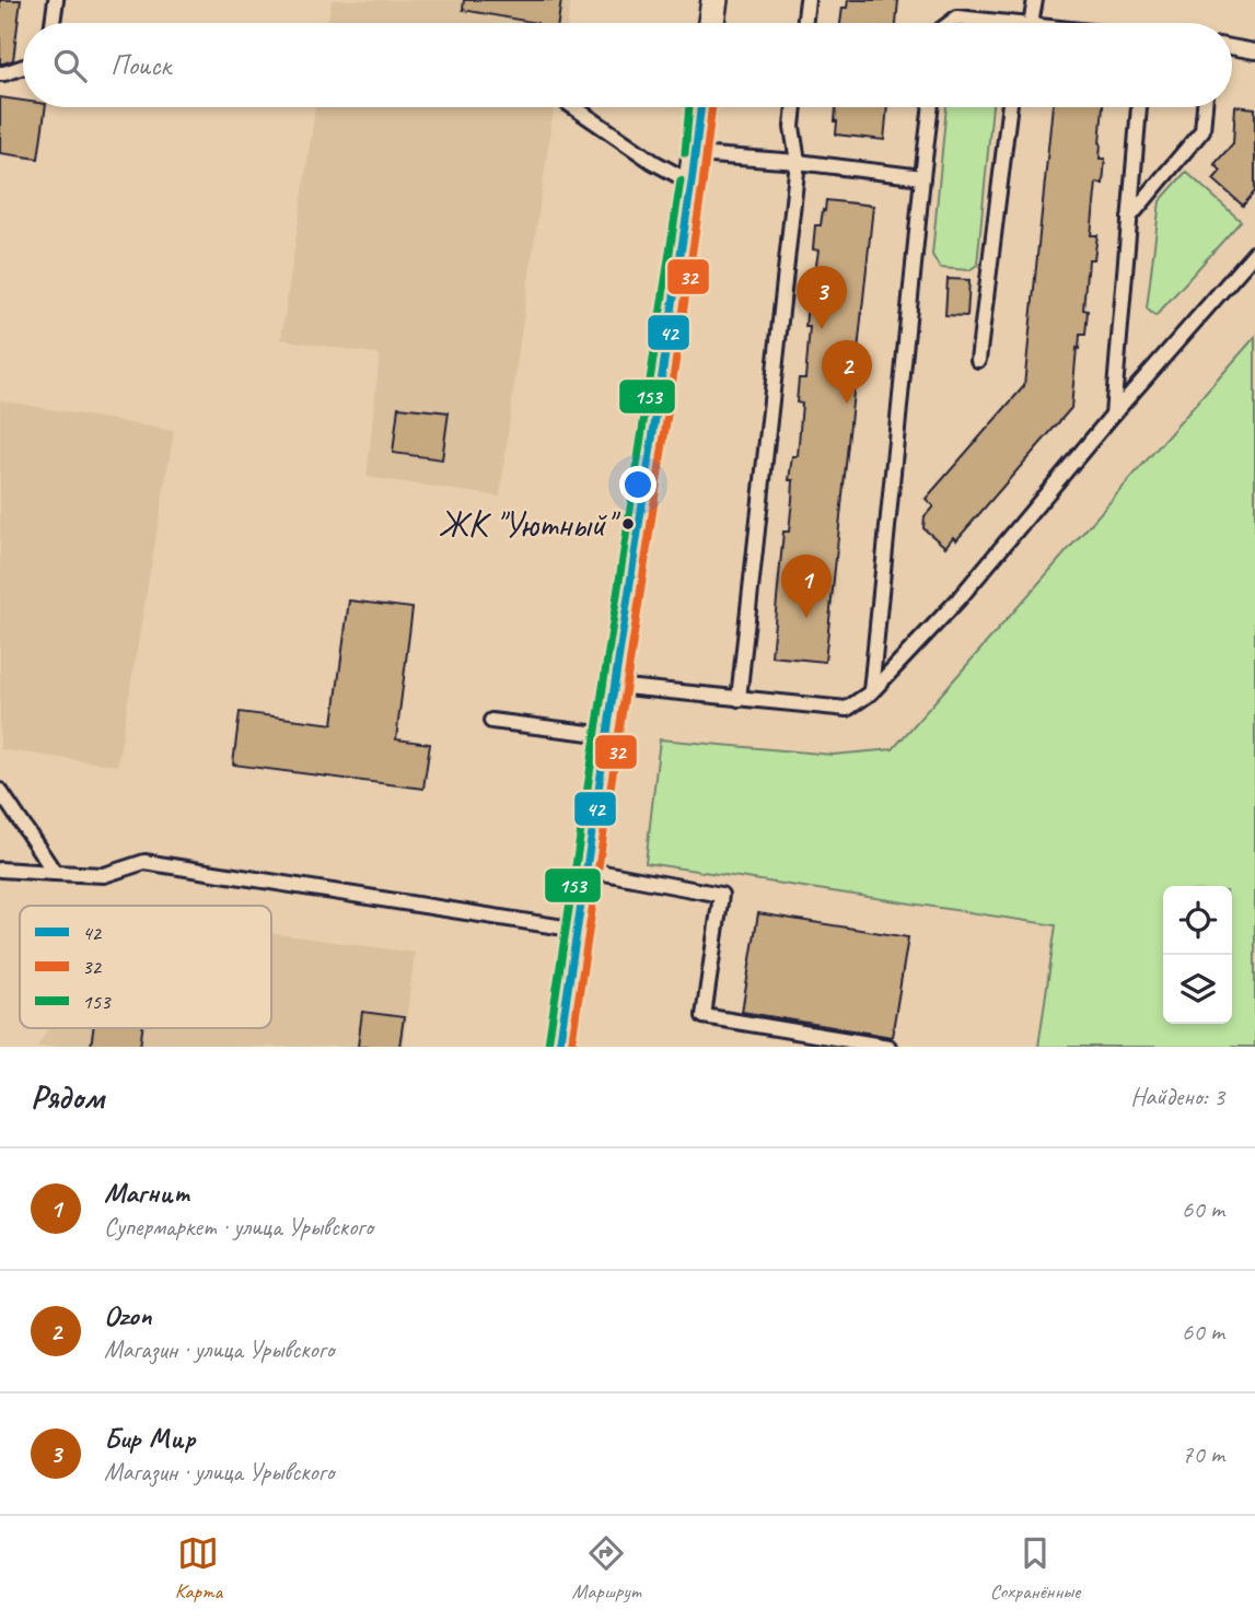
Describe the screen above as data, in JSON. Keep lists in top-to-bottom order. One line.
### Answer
{"places":["ЖК \"Уютный\""],"lines":["transit line 42","transit line 32","transit line 153"],"legend":["42","32","153"],"page":{"search":"Поиск","pins":["3","2","1"],"heading":["Рядом","Найдено: 3"],"list":[{"mark":"1","name":"Магнит","note":"Супермаркет · улица Урывского","value":"60 m"},{"mark":"2","name":"Ozon","note":"Магазин · улица Урывского","value":"60 m"},{"mark":"3","name":"Бир Мир","note":"Магазин · улица Урывского","value":"70 m"}],"nav":["Карта","Маршрут","Сохранённые"]}}
